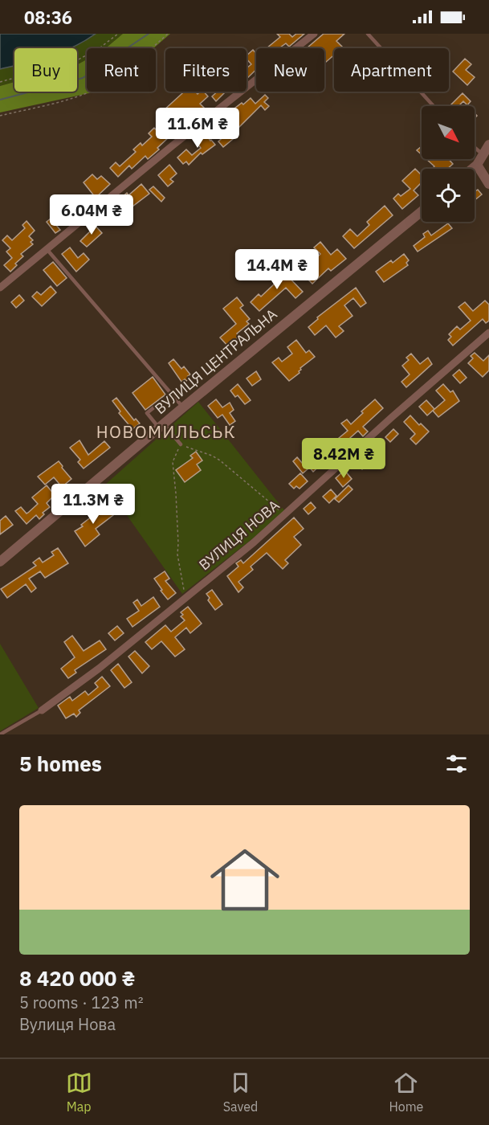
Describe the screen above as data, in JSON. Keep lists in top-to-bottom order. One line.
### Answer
{"streets":{"street":["ВУЛИЦЯ ЦЕНТРАЛЬНА","ВУЛИЦЯ НОВА"]},"districts":["НОВОМИЛЬСЬК"],"north":"bottom right","page":{"status":"08:36","chip":["Buy","Rent","Filters","New","Apartment"],"price":["11.6M ₴","6.04M ₴","14.4M ₴","8.42M ₴","11.3M ₴"],"heading":"5 homes","list":[{"name":"8 420 000 ₴","note":"5 rooms · 123 m² · Вулиця Нова"}],"tabs":["Map","Saved","Home"]}}
